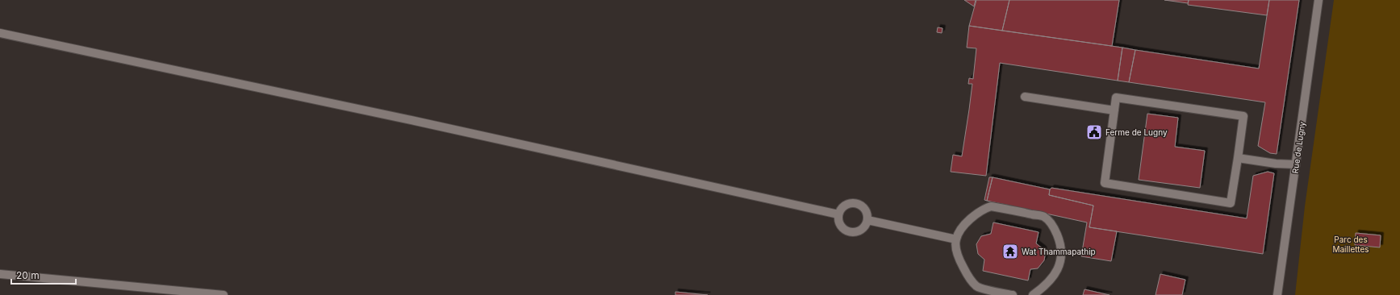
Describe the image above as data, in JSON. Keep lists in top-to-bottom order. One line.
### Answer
{"streets":{"street":["Rue de Lugny"]},"parks":["Parc des Maillettes"],"places":{"public building":["Ferme de Lugny"],"temple":["Wat Thammapathip"]},"scale_bar":"20 m"}
